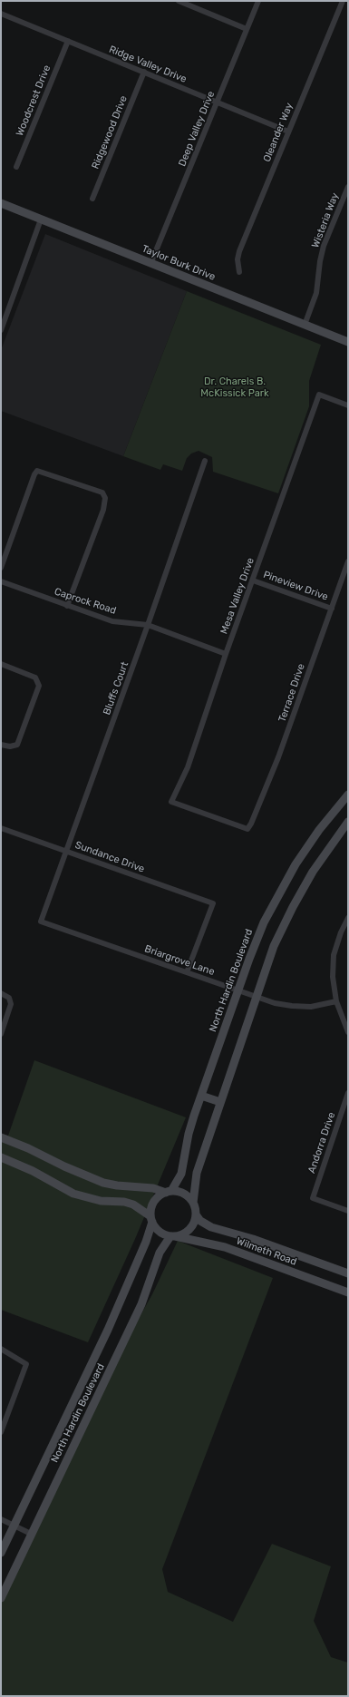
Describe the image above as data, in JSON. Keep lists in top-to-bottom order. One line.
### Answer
{"streets":{"street":["Ridge Valley Drive","Woodcrest Drive","Deep Valley Drive","Ridgewood Drive","Oleander Way","Wisteria Way","Taylor Burk Drive","Pineview Drive","Mesa Valley Drive","Caprock Road","Bluffs Court","Terrace Drive","Sundance Drive","Briargrove Lane","North Hardin Boulevard","Andorra Drive","Wilmeth Road"]},"crossings":[["Ridge Valley Drive","Woodcrest Drive"],["Ridge Valley Drive","Deep Valley Drive"],["Ridge Valley Drive","Ridgewood Drive"],["Ridge Valley Drive","Oleander Way"],["Deep Valley Drive","Taylor Burk Drive"],["Wisteria Way","Taylor Burk Drive"],["Pineview Drive","Mesa Valley Drive"],["Pineview Drive","Terrace Drive"],["Mesa Valley Drive","Caprock Road"],["Mesa Valley Drive","Terrace Drive"],["Caprock Road","Bluffs Court"],["Bluffs Court","Sundance Drive"],["Bluffs Court","Briargrove Lane"],["Sundance Drive","Briargrove Lane"],["Briargrove Lane","North Hardin Boulevard"],["North Hardin Boulevard","Wilmeth Road"]],"parks":["Dr. Charels B. McKissick Park"]}
